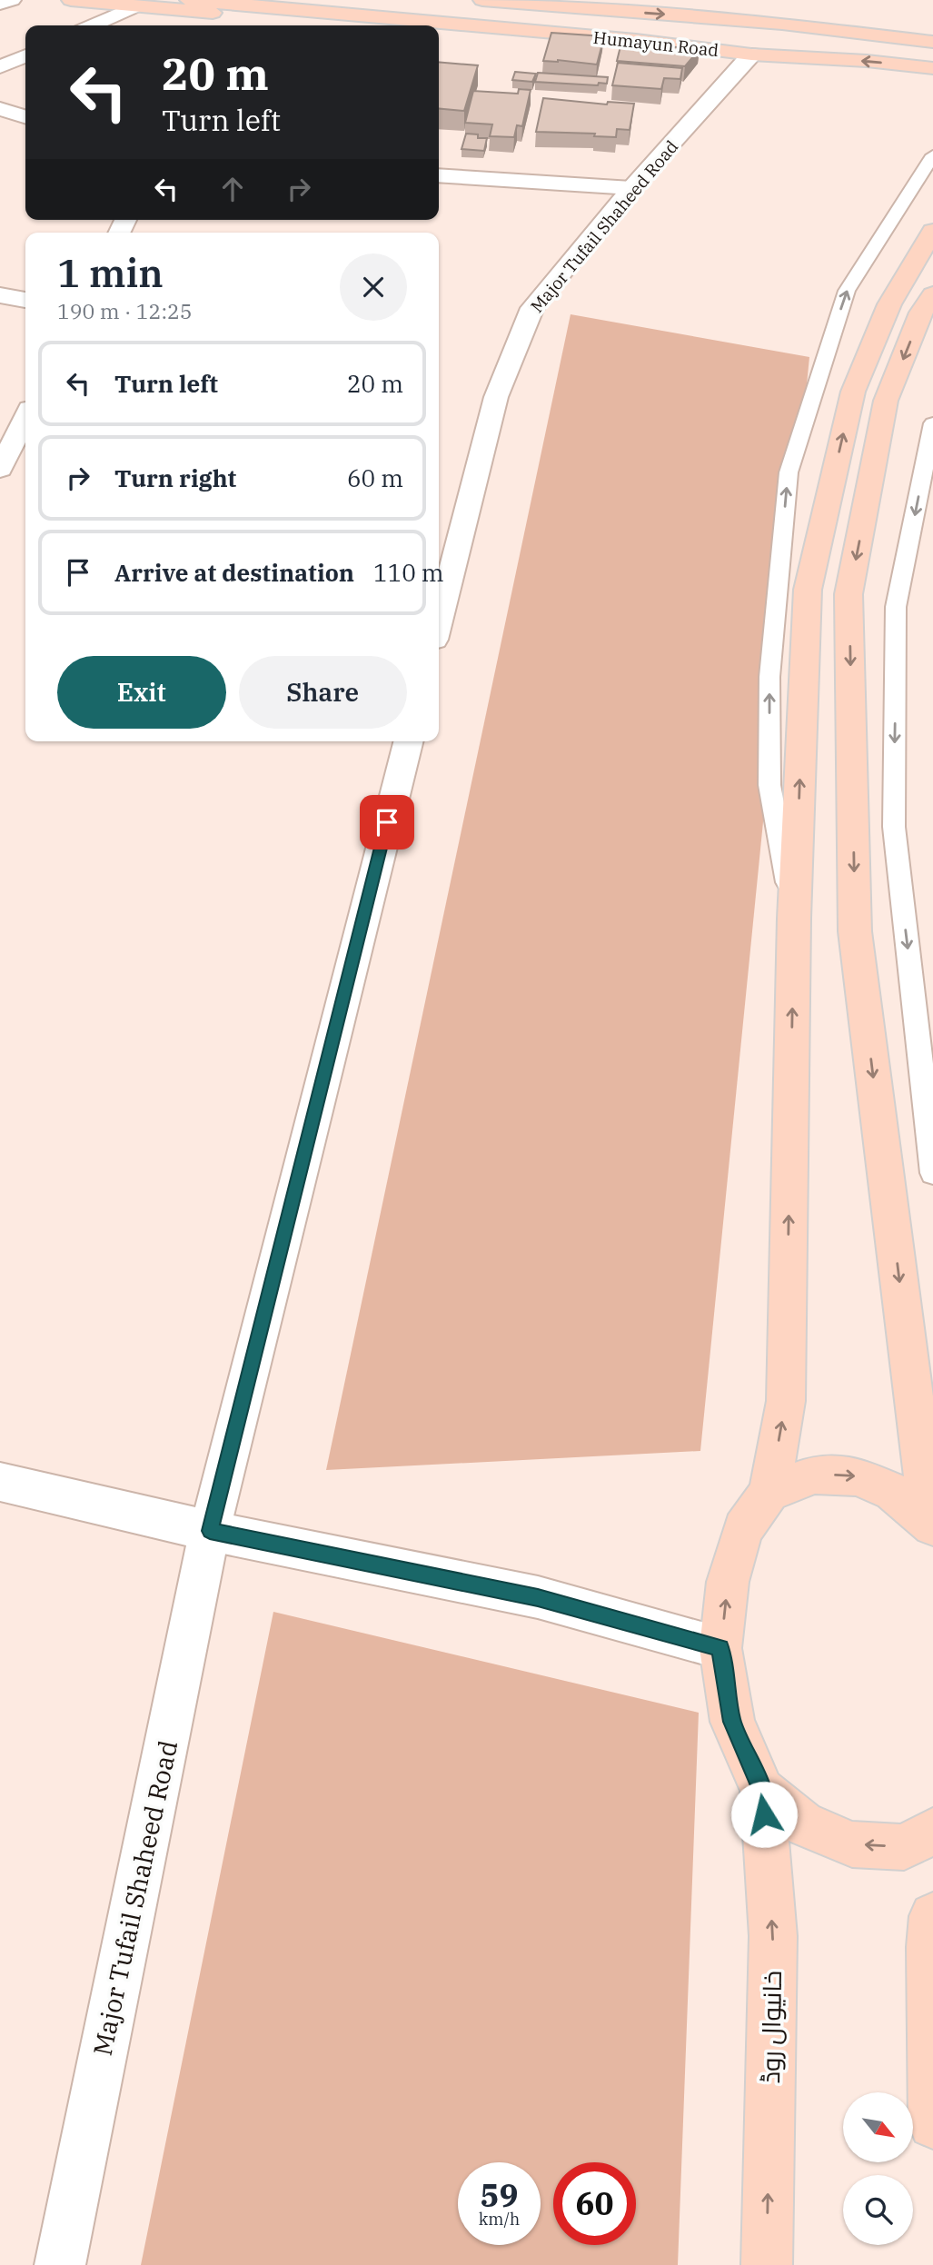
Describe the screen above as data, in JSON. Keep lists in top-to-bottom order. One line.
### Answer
{"streets":{"main road":["Humayun Road","خانیوال روڈ"],"street":["Major Tufail Shaheed Road"]},"crossings":[["Humayun Road","Major Tufail Shaheed Road"]],"north":"bottom right","page":{"turn":["20 m","Turn left"],"heading":["1 min","190 m · 12:25"],"list":[{"name":"Turn left","value":"20 m"},{"name":"Turn right","value":"60 m"},{"name":"Arrive at destination","value":"110 m"}],"buttons":["Exit","Share"],"speed":"59 km/h","limit":"60"}}
